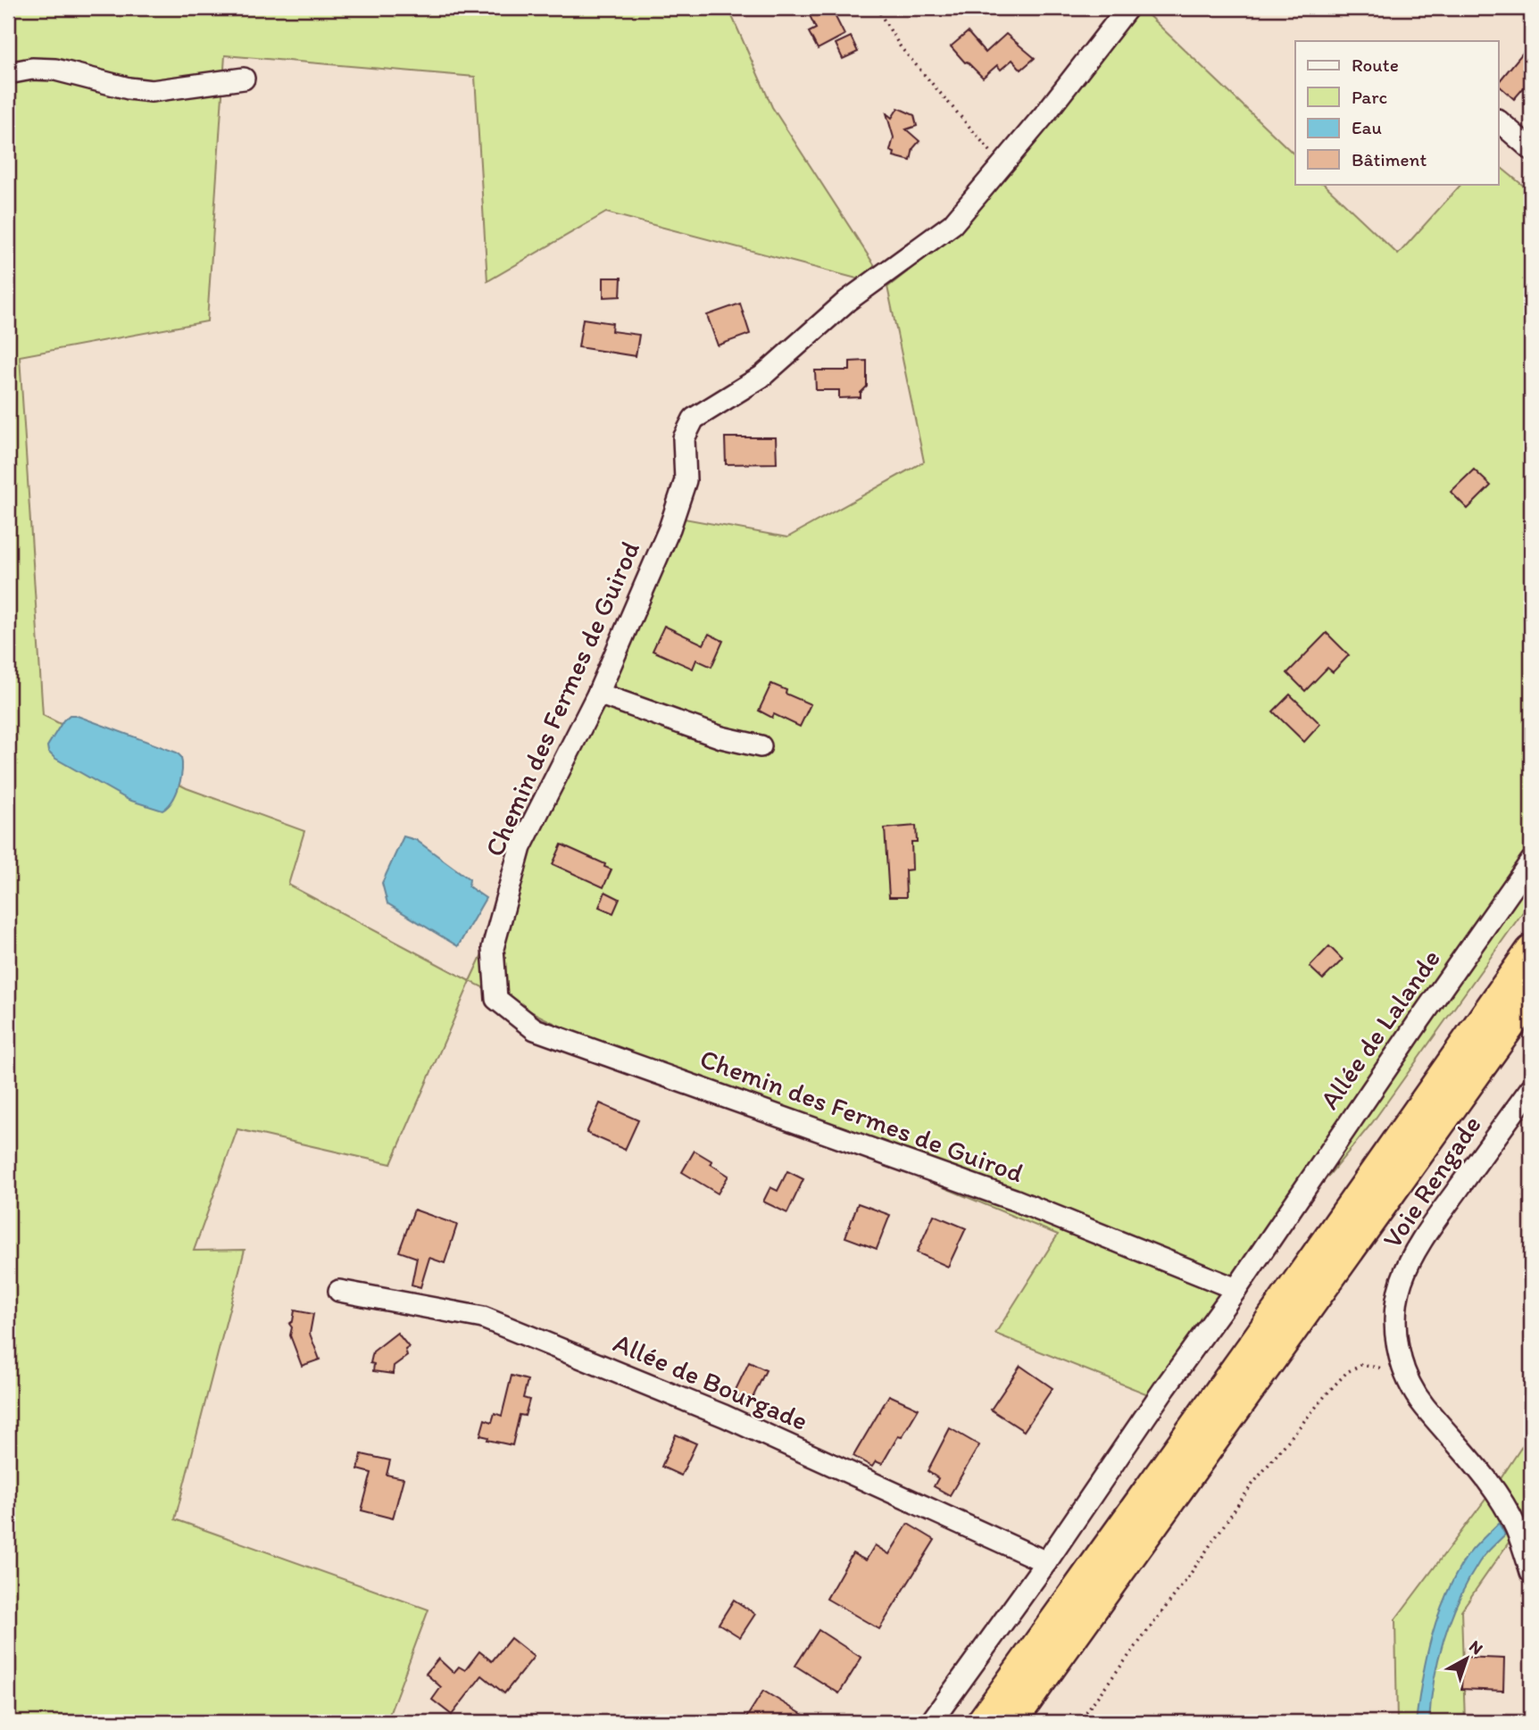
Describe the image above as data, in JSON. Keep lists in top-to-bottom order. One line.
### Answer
{"streets":{"street":["Chemin des Fermes de Guirod","Allée de Lalande","Voie Rengade","Allée de Bourgade"]},"crossings":[["Chemin des Fermes de Guirod","Allée de Lalande"],["Allée de Lalande","Allée de Bourgade"]],"legend":["Route","Parc","Eau","Bâtiment"],"north":"top right"}
